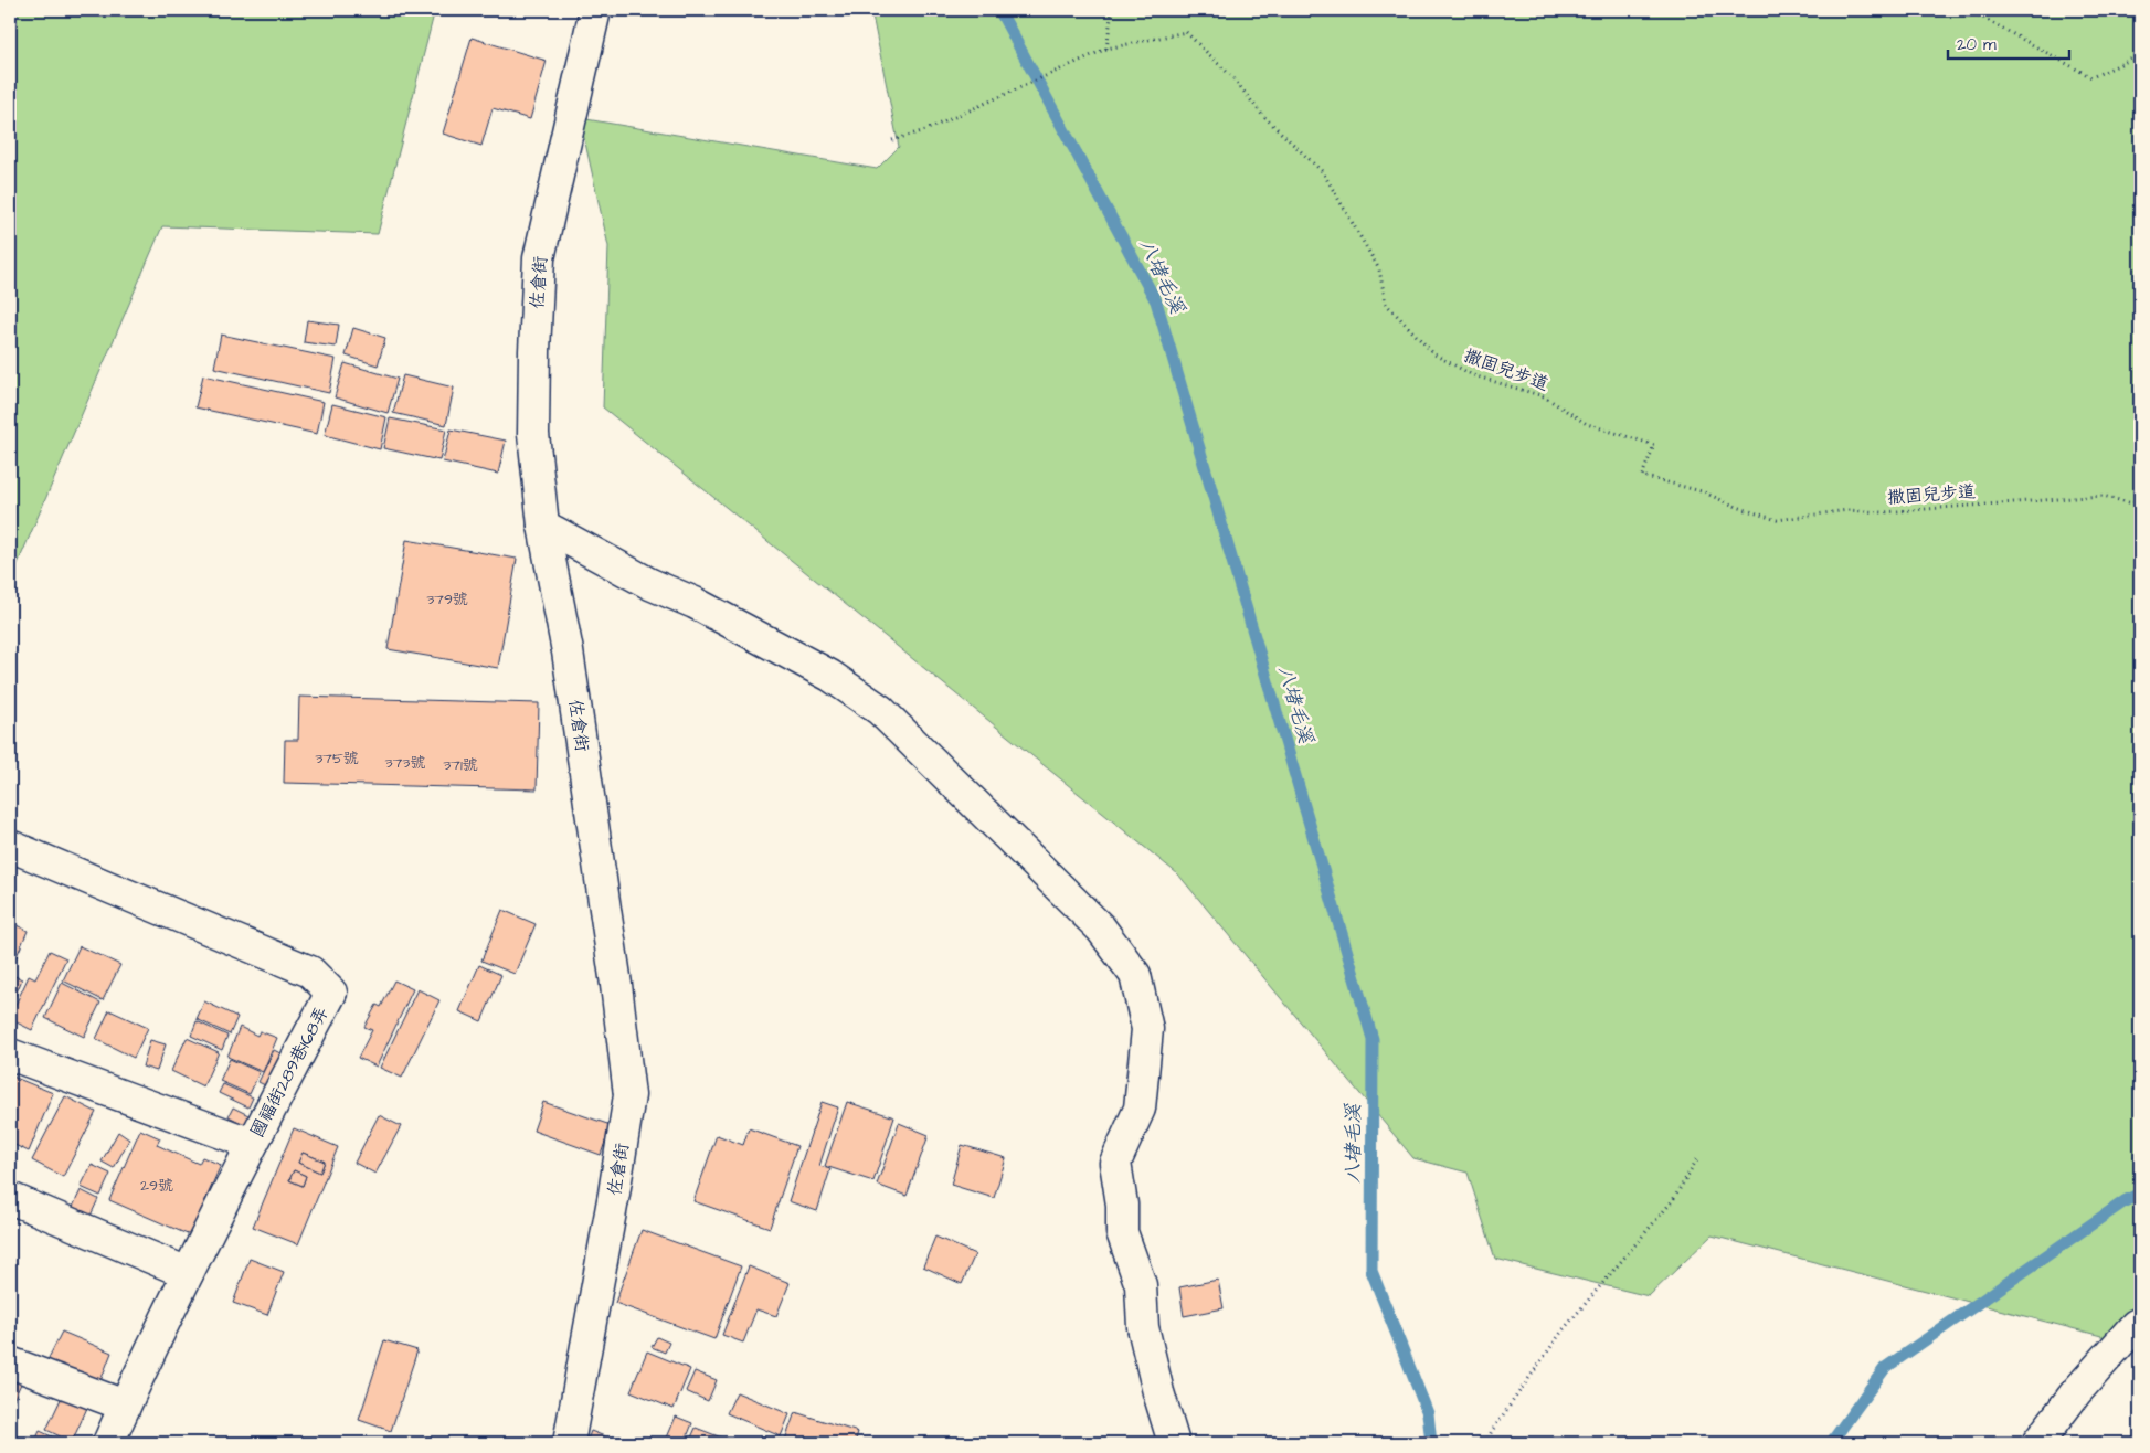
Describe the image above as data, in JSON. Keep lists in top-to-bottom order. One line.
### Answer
{"streets":{"street":["佐倉街","國福街289巷168弄"],"path":["撒固兒步道"]},"water":["八堵毛溪"],"house_numbers":["379號","375號","373號","371號","29號"],"scale_bar":"20 m"}
